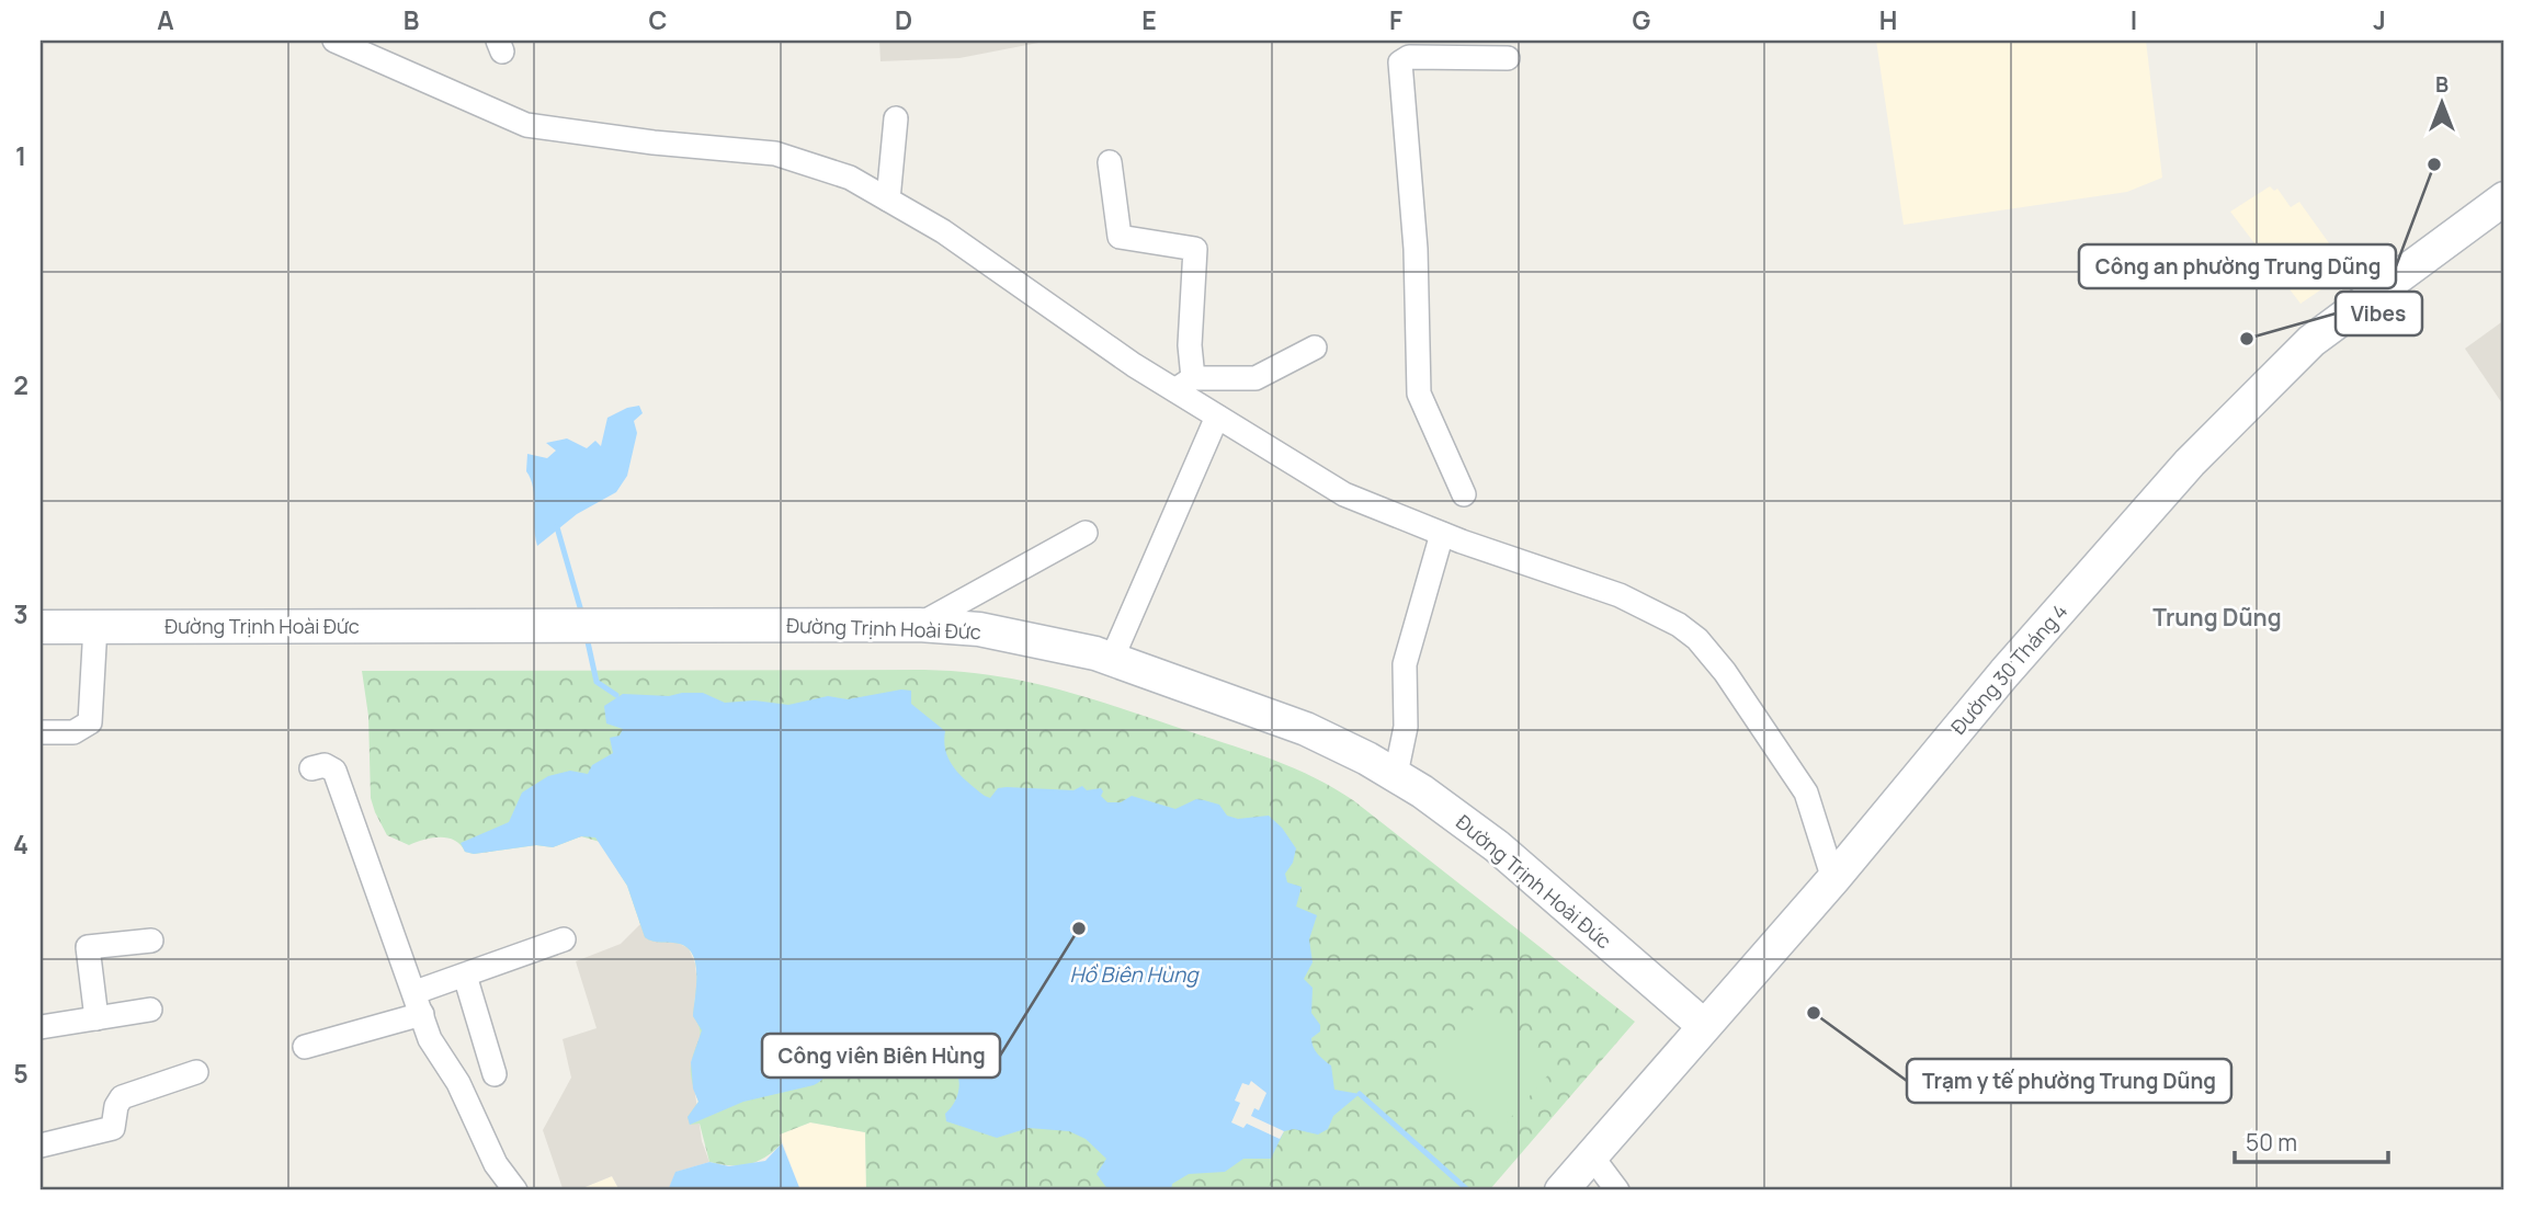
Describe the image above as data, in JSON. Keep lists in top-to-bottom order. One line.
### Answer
{"streets":{"street":["Đường Trịnh Hoài Đức","Đường 30 Tháng 4"]},"crossings":[["Đường Trịnh Hoài Đức","Đường 30 Tháng 4"]],"districts":["Trung Dũng"],"water":["Hồ Biên Hùng"],"places":["Công an phường Trung Dũng","Vibes","Công viên Biên Hùng","Trạm y tế phường Trung Dũng"],"scale_bar":"50 m","north":"top","grid":{"columns":["A","B","C","D","E","F","G","H","I","J"],"rows":["1","2","3","4","5"]}}
